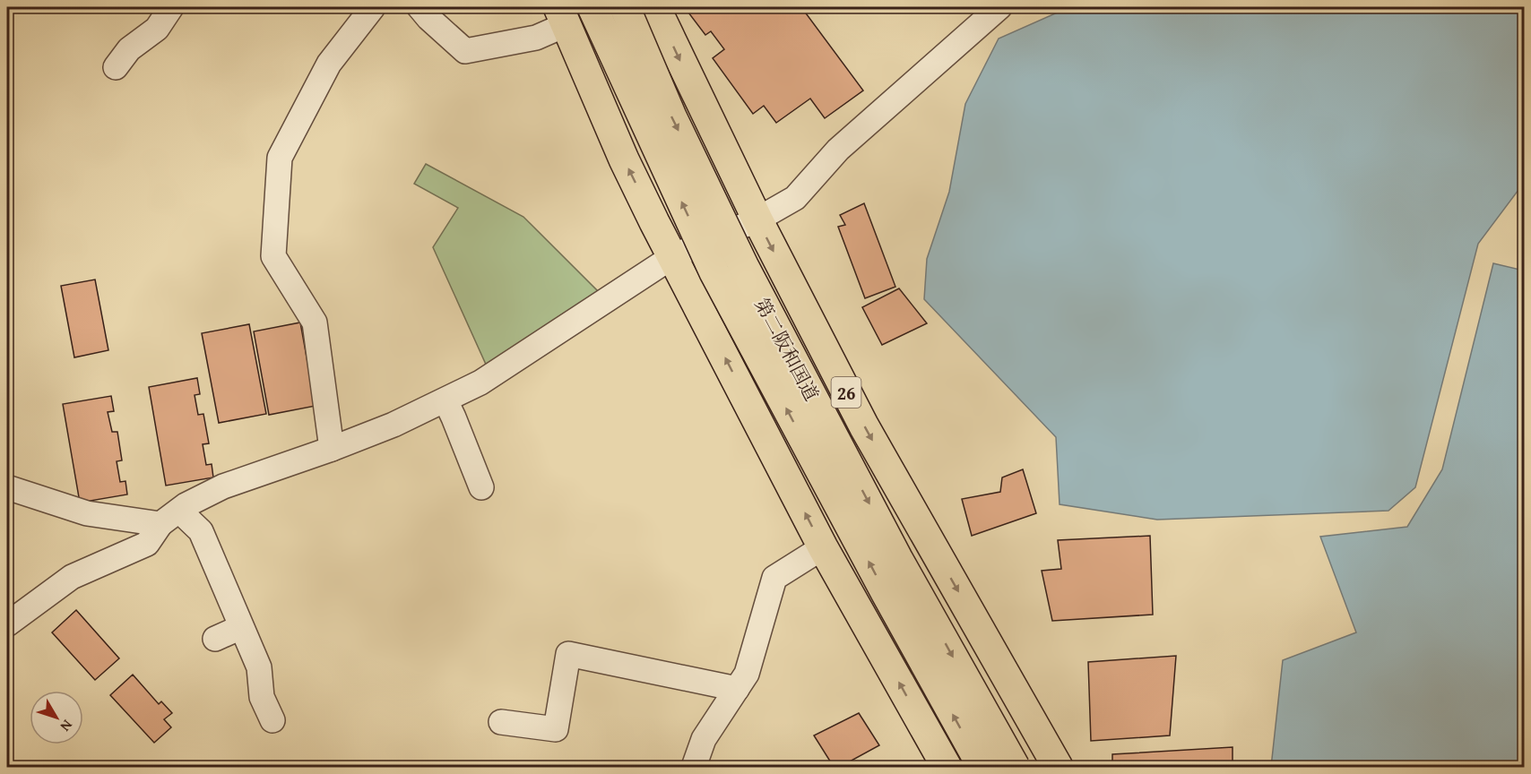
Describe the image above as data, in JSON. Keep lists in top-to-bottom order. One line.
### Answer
{"streets":{"highway":["第二阪和国道","26"]},"north":"bottom right"}
